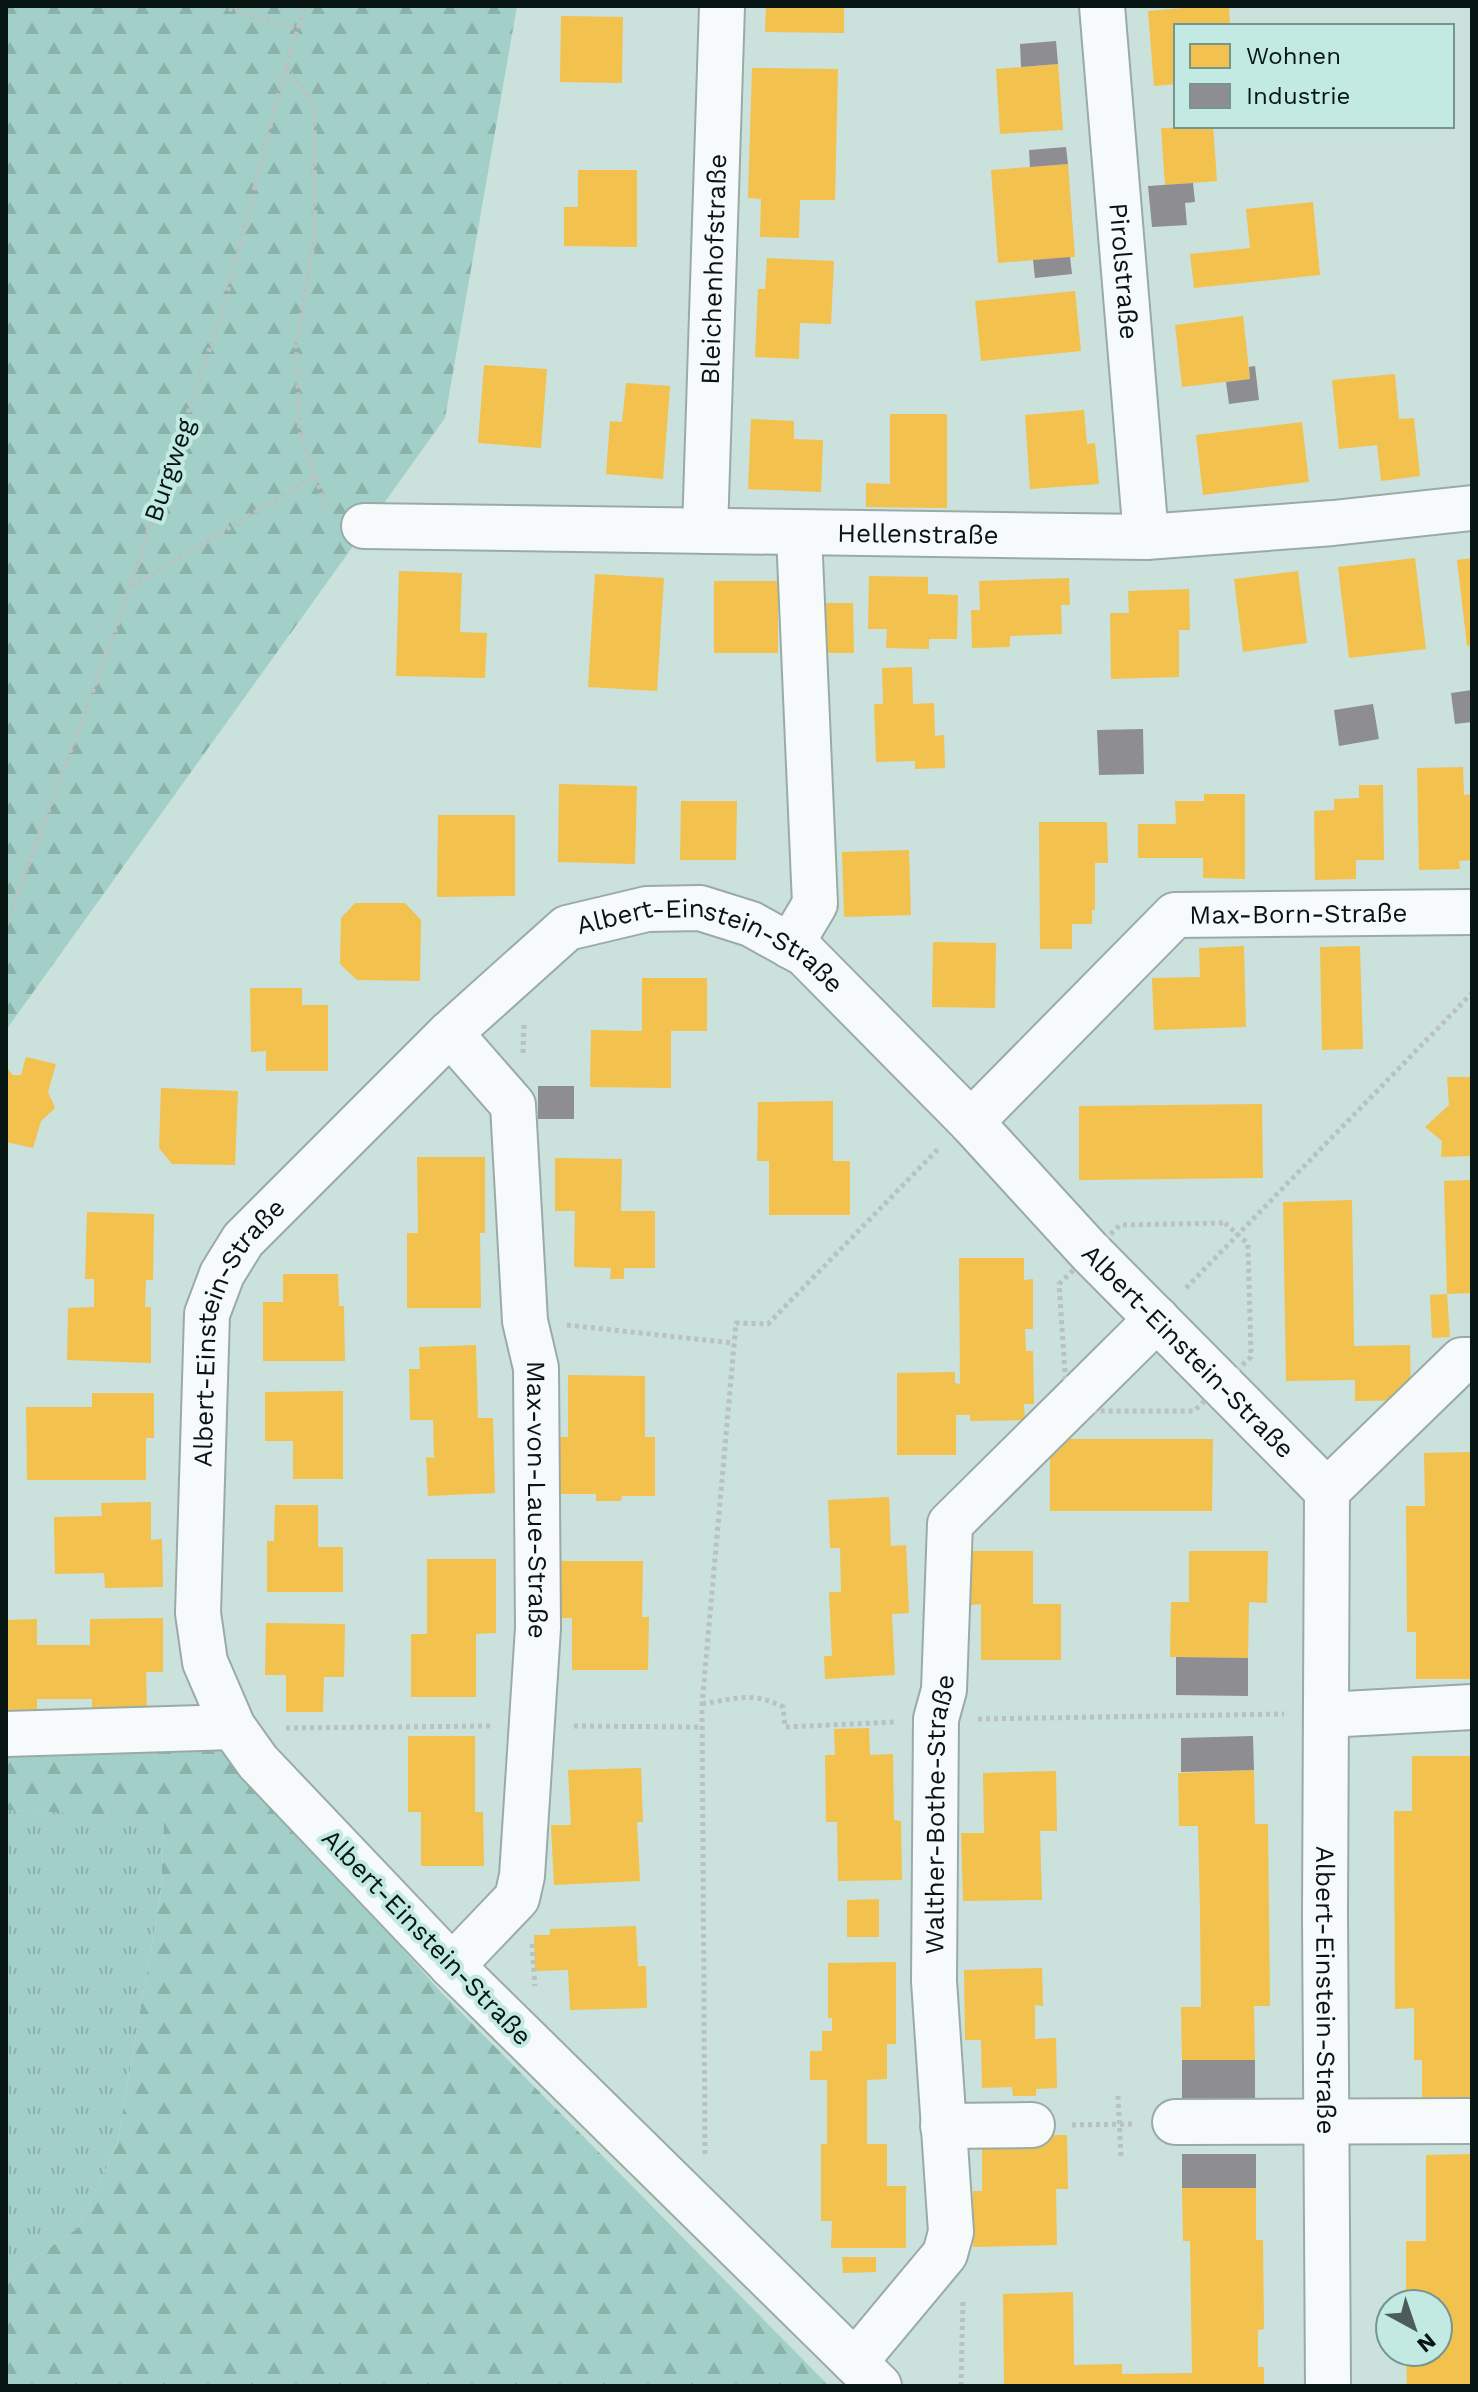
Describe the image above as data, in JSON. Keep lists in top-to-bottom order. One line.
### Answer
{"streets":{"street":["Bleichenhofstraße","Pirolstraße","Hellenstraße","Max-Born-Straße","Albert-Einstein-Straße","Max-von-Laue-Straße","Walther-Bothe-Straße"],"path":["Burgweg"]},"crossings":[["Bleichenhofstraße","Hellenstraße"],["Pirolstraße","Hellenstraße"],["Max-Born-Straße","Albert-Einstein-Straße"],["Albert-Einstein-Straße","Walther-Bothe-Straße"]],"legend":["Wohnen","Industrie"],"north":"bottom right"}
